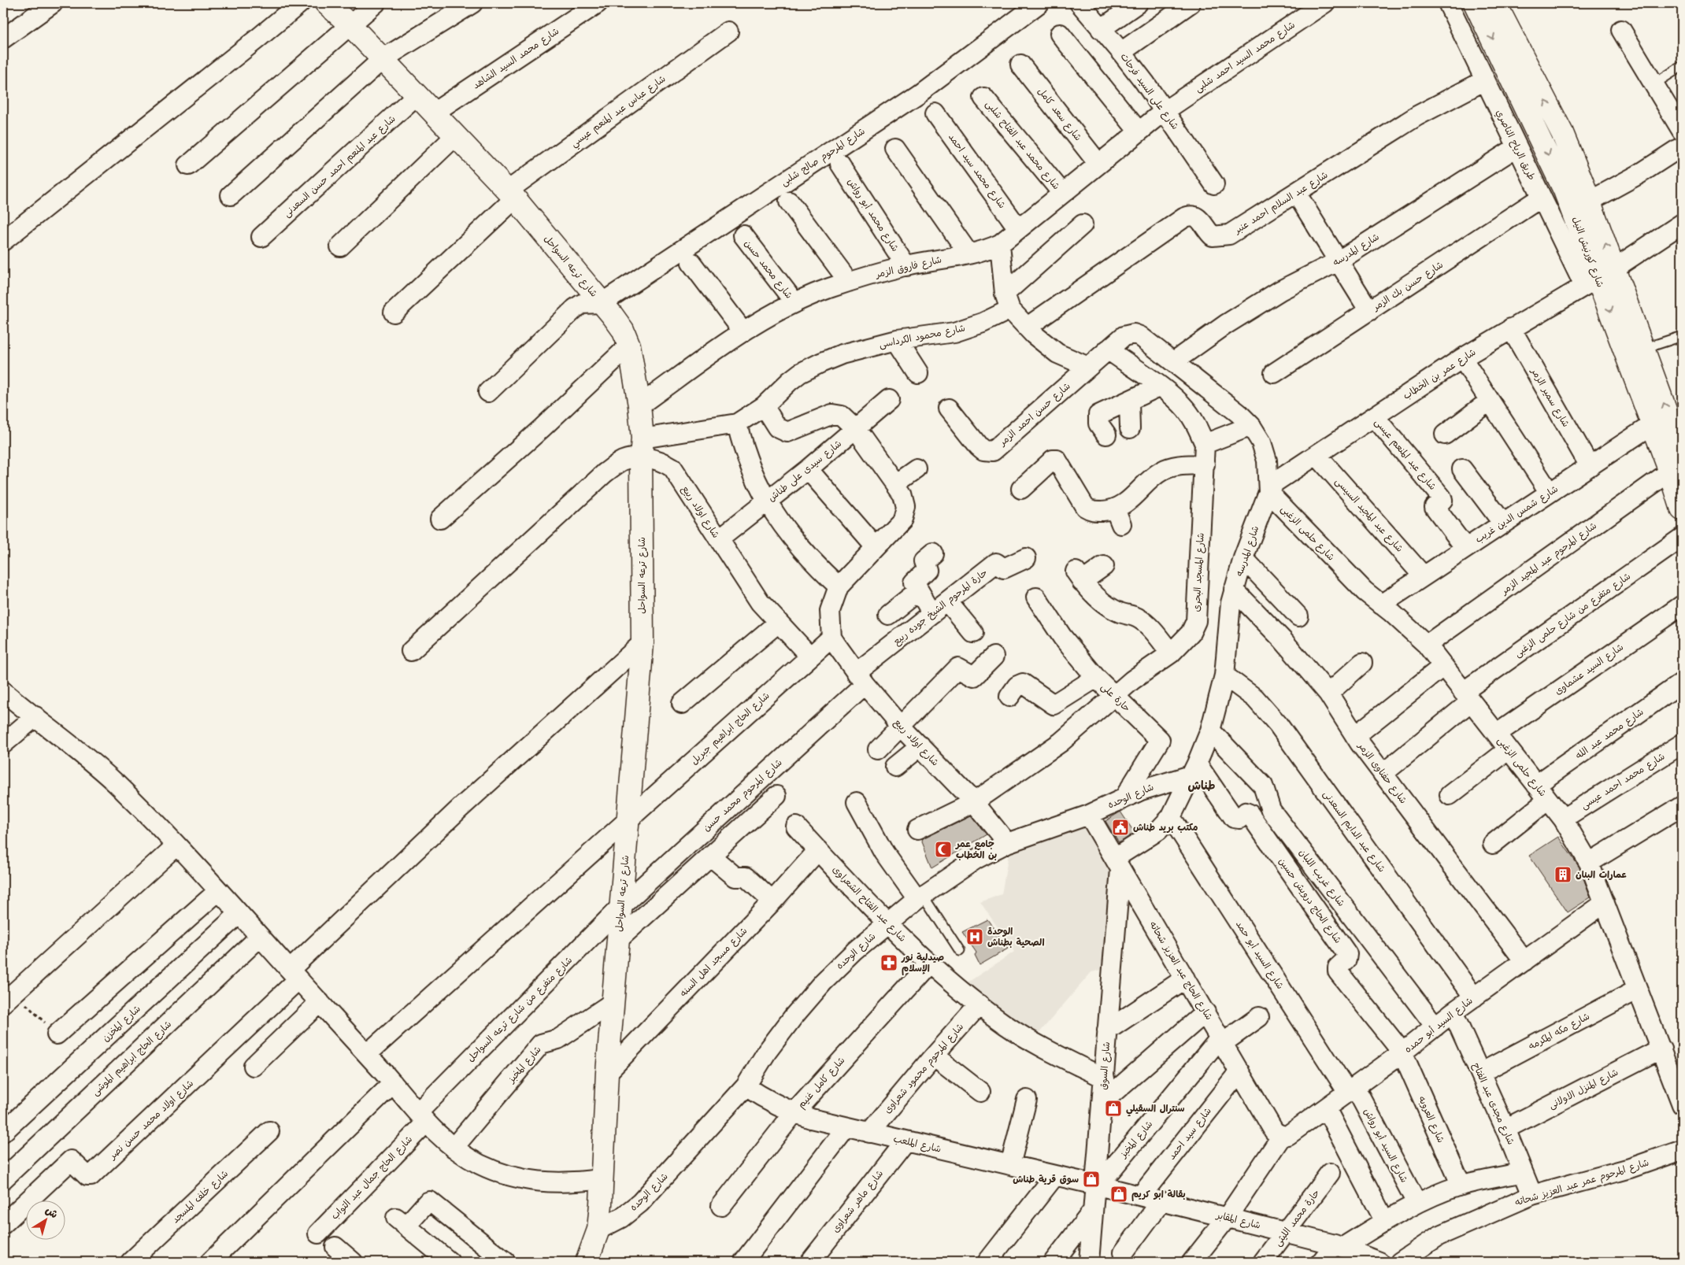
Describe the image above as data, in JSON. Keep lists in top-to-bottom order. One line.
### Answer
{"streets":{"main road":["شارع كورنيش النيل","شارع ترعه السواحل"],"street":["شارع محمد السيد احمد شلبى","شارع محمد السيد الشاهد","شارع على السيد فرحات","شارع عباس عبد المنعم عيسي","شارع سعد كامل","شارع محمد عبد الفتاح شلبى","طريق الرياح الناصري","شارع المرحوم صالح شلبى","شارع عبد المنعم احمد حسن السعدنى","شارع محمد سيد احمد","شارع عبد السلام احمد عنبر","شارع محمد أبو رواش","شارع المدرسه","شارع فاروق الزمر","شارع محمد حسن","شارع حسن بك الزمر","شارع محمود الكرداسى","شارع عمر بن الخطاب","شارع سمير الزمر","شارع حسن احمد الزمر","شارع عبد المنعم عيسى","شارع سيدى على طناش","شارع اولاد ربيع","شارع شمس الدين غريب","شارع عبد المجيد السيسى","شارع حلمى الزغبى","شارع المرحوم عبد المجيد الزمر","شارع المسجد البحرى","حارة المرحوم الشيخ جوده ربيع","شارع متفرع من شارع حلمى الزغبى","شارع السيد عشماوى","حارة على","شارع الحاج ابراهيم جبريل","شارع محمد عبد الله","شارع حفناوى الزمر","شارع محمد احمد عيسى","شارع المرحوم محمد حسن","شارع الوحده","شارع عبد الدايم السعدنى","شارع غريب اللبان","شارع الحاج درويش حسين","شارع عبد الفتاح الشعراوى","شارع السيد أبو حمد","شارع مسجد اهل السنه","شارع الحاج عبد العزيز شحاته","شارع متفرع من شارع ترعه السواحل","شارع المخزن","شارع السيد أبو حمده","شارع مكه المكرمه","شارع الحاج ابراهيم الموشى","شارع المخبز","شارع السوق","شارع المرحوم محمود شعراوى","شارع كامل غنيم","شارع المنزل الاولانى","شارع مجدى عبد الفتاح","شارع اولاد محمد حسن نصر","شارع العروبه","شارع سيد احمد","شارع الملعب","شارع السيد أبو رواش","شارع الحاج جمال عبد التواب","شارع المرحوم عمر عبد العزيز شحاته","شارع خلف المسجد","شارع ماهر شعراوى","حارة محمد الليثى","شارع المقابر"]},"crossings":[["شارع محمد السيد احمد شلبى","شارع على السيد فرحات"],["شارع محمد السيد احمد شلبى","شارع فاروق الزمر"],["شارع محمد السيد الشاهد","شارع ترعه السواحل"],["شارع على السيد فرحات","شارع فاروق الزمر"],["شارع عباس عبد المنعم عيسي","شارع ترعه السواحل"],["شارع سعد كامل","شارع فاروق الزمر"],["شارع محمد عبد الفتاح شلبى","شارع فاروق الزمر"],["طريق الرياح الناصري","شارع عبد السلام احمد عنبر"],["طريق الرياح الناصري","شارع المدرسه"],["طريق الرياح الناصري","شارع كورنيش النيل"],["طريق الرياح الناصري","شارع حسن بك الزمر"],["طريق الرياح الناصري","شارع عمر بن الخطاب"],["شارع المرحوم صالح شلبى","شارع ترعه السواحل"],["شارع عبد المنعم احمد حسن السعدنى","شارع ترعه السواحل"],["شارع محمد سيد احمد","شارع فاروق الزمر"],["شارع محمد أبو رواش","شارع فاروق الزمر"],["شارع المدرسه","شارع عمر بن الخطاب"],["شارع المدرسه","شارع حسن احمد الزمر"],["شارع المدرسه","شارع حلمى الزغبى"],["شارع المدرسه","شارع حفناوى الزمر"],["شارع المدرسه","شارع الوحده"],["شارع المدرسه","شارع عبد الدايم السعدنى"],["شارع المدرسه","شارع غريب اللبان"],["شارع المدرسه","شارع الحاج درويش حسين"],["شارع المدرسه","شارع السيد أبو حمد"],["شارع المدرسه","شارع الحاج عبد العزيز شحاته"],["شارع المدرسه","شارع السوق"],["شارع كورنيش النيل","شارع عمر بن الخطاب"],["شارع كورنيش النيل","شارع شمس الدين غريب"],["شارع كورنيش النيل","شارع المرحوم عبد المجيد الزمر"],["شارع ترعه السواحل","شارع فاروق الزمر"],["شارع ترعه السواحل","شارع محمود الكرداسى"],["شارع ترعه السواحل","شارع اولاد ربيع"],["شارع ترعه السواحل","شارع الحاج ابراهيم جبريل"],["شارع ترعه السواحل","شارع المرحوم محمد حسن"],["شارع ترعه السواحل","شارع الوحده"],["شارع ترعه السواحل","شارع مسجد اهل السنه"],["شارع ترعه السواحل","شارع متفرع من شارع ترعه السواحل"],["شارع ترعه السواحل","شارع المخبز"],["شارع فاروق الزمر","شارع محمد حسن"],["شارع محمود الكرداسى","شارع اولاد ربيع"],["شارع عمر بن الخطاب","شارع سمير الزمر"],["شارع عمر بن الخطاب","شارع عبد المنعم عيسى"],["شارع عمر بن الخطاب","شارع عبد المجيد السيسى"],["شارع عمر بن الخطاب","شارع حلمى الزغبى"],["شارع سمير الزمر","شارع شمس الدين غريب"],["شارع حسن احمد الزمر","شارع المسجد البحرى"],["شارع عبد المنعم عيسى","شارع شمس الدين غريب"],["شارع سيدى على طناش","شارع اولاد ربيع"],["شارع اولاد ربيع","شارع المسجد البحرى"],["شارع اولاد ربيع","حارة المرحوم الشيخ جوده ربيع"],["شارع اولاد ربيع","شارع الحاج ابراهيم جبريل"],["شارع اولاد ربيع","شارع المرحوم محمد حسن"],["شارع اولاد ربيع","شارع الوحده"],["شارع شمس الدين غريب","شارع عبد المجيد السيسى"],["شارع شمس الدين غريب","شارع حلمى الزغبى"],["شارع حلمى الزغبى","شارع المرحوم عبد المجيد الزمر"],["شارع حلمى الزغبى","شارع متفرع من شارع حلمى الزغبى"],["شارع حلمى الزغبى","شارع السيد عشماوى"],["شارع حلمى الزغبى","شارع محمد عبد الله"],["شارع حلمى الزغبى","شارع محمد احمد عيسى"],["شارع حلمى الزغبى","شارع السيد أبو حمده"],["شارع حلمى الزغبى","شارع مكه المكرمه"],["شارع حلمى الزغبى","شارع المنزل الاولانى"],["شارع المسجد البحرى","حارة على"],["حارة المرحوم الشيخ جوده ربيع","شارع المرحوم محمد حسن"],["شارع متفرع من شارع حلمى الزغبى","شارع حفناوى الزمر"],["حارة على","شارع الوحده"],["شارع حفناوى الزمر","شارع السيد أبو حمده"],["شارع المرحوم محمد حسن","شارع متفرع من شارع ترعه السواحل"],["شارع الوحده","شارع الحاج درويش حسين"],["شارع الوحده","شارع عبد الفتاح الشعراوى"],["شارع الوحده","شارع الحاج عبد العزيز شحاته"],["شارع الوحده","شارع الملعب"],["شارع عبد الدايم السعدنى","شارع السيد أبو حمده"],["شارع غريب اللبان","شارع السيد أبو حمده"],["شارع الحاج درويش حسين","شارع السيد أبو حمده"],["شارع الحاج درويش حسين","شارع العروبه"],["شارع عبد الفتاح الشعراوى","شارع مسجد اهل السنه"],["شارع عبد الفتاح الشعراوى","شارع السوق"],["شارع عبد الفتاح الشعراوى","شارع المرحوم محمود شعراوى"],["شارع عبد الفتاح الشعراوى","شارع كامل غنيم"],["شارع السيد أبو حمد","شارع السيد أبو حمده"],["شارع السيد أبو حمد","شارع السيد أبو رواش"],["شارع الحاج عبد العزيز شحاته","شارع السيد أبو حمده"],["شارع الحاج عبد العزيز شحاته","شارع المخبز"],["شارع الحاج عبد العزيز شحاته","شارع السوق"],["شارع الحاج عبد العزيز شحاته","شارع سيد احمد"],["شارع متفرع من شارع ترعه السواحل","شارع الحاج جمال عبد التواب"],["شارع السيد أبو حمده","شارع مجدى عبد الفتاح"],["شارع السيد أبو حمده","شارع العروبه"],["شارع السيد أبو حمده","شارع السيد أبو رواش"],["شارع مكه المكرمه","شارع مجدى عبد الفتاح"],["شارع المخبز","شارع السوق"],["شارع المخبز","شارع الملعب"],["شارع المخبز","شارع المقابر"],["شارع السوق","شارع الملعب"],["شارع السوق","شارع المقابر"],["شارع المرحوم محمود شعراوى","شارع الملعب"],["شارع كامل غنيم","شارع الملعب"],["شارع المنزل الاولانى","شارع مجدى عبد الفتاح"],["شارع مجدى عبد الفتاح","شارع المرحوم عمر عبد العزيز شحاته"],["شارع سيد احمد","شارع المقابر"],["شارع الملعب","شارع ماهر شعراوى"],["شارع الملعب","شارع المقابر"],["حارة محمد الليثى","شارع المقابر"]],"districts":["طناش"],"places":{"public building":["مكتب بريد طناش"],"mosque":["جامع عمر بن الخطاب"],"building":["عمارات البنان"],"hospital":["الوحدة الصحية بطناش"],"pharmacy":["صيدلية نور الإسلام"],"shop":["سنترال السقيلي","سوق قرية طناش","بقالة ابو كريم"]},"north":"top right"}
